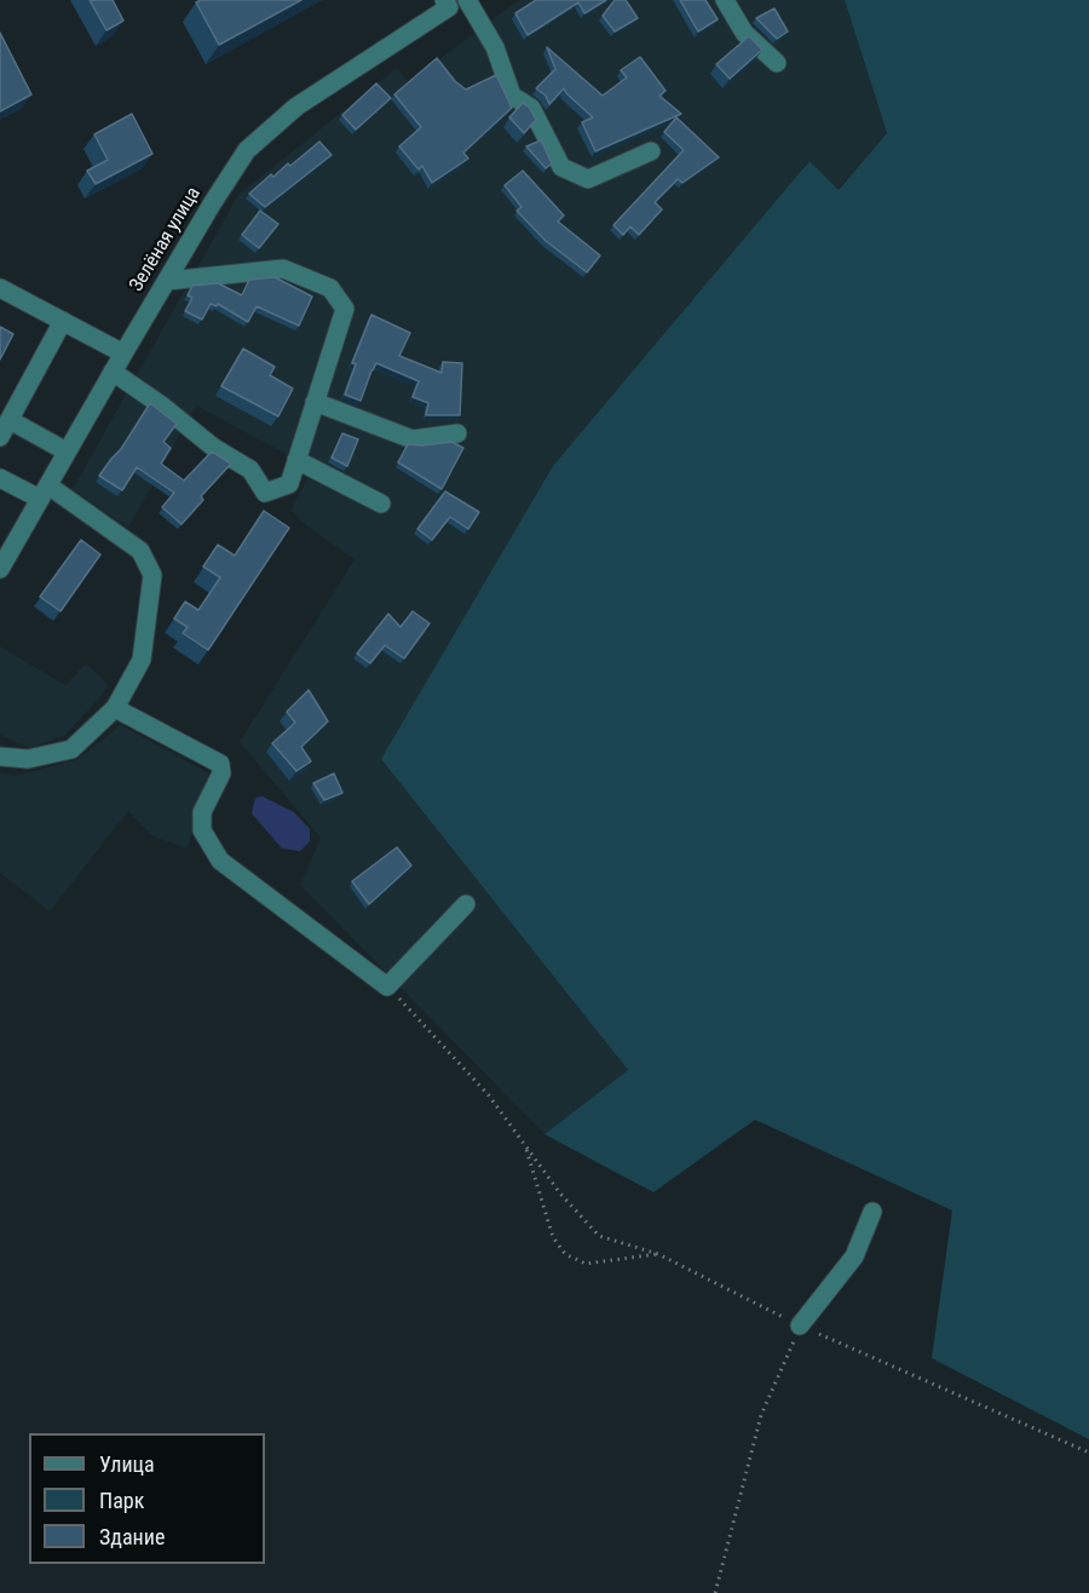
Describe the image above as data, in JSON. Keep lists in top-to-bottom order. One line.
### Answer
{"streets":{"street":["Зелёная улица"]},"legend":["Улица","Парк","Здание"]}
